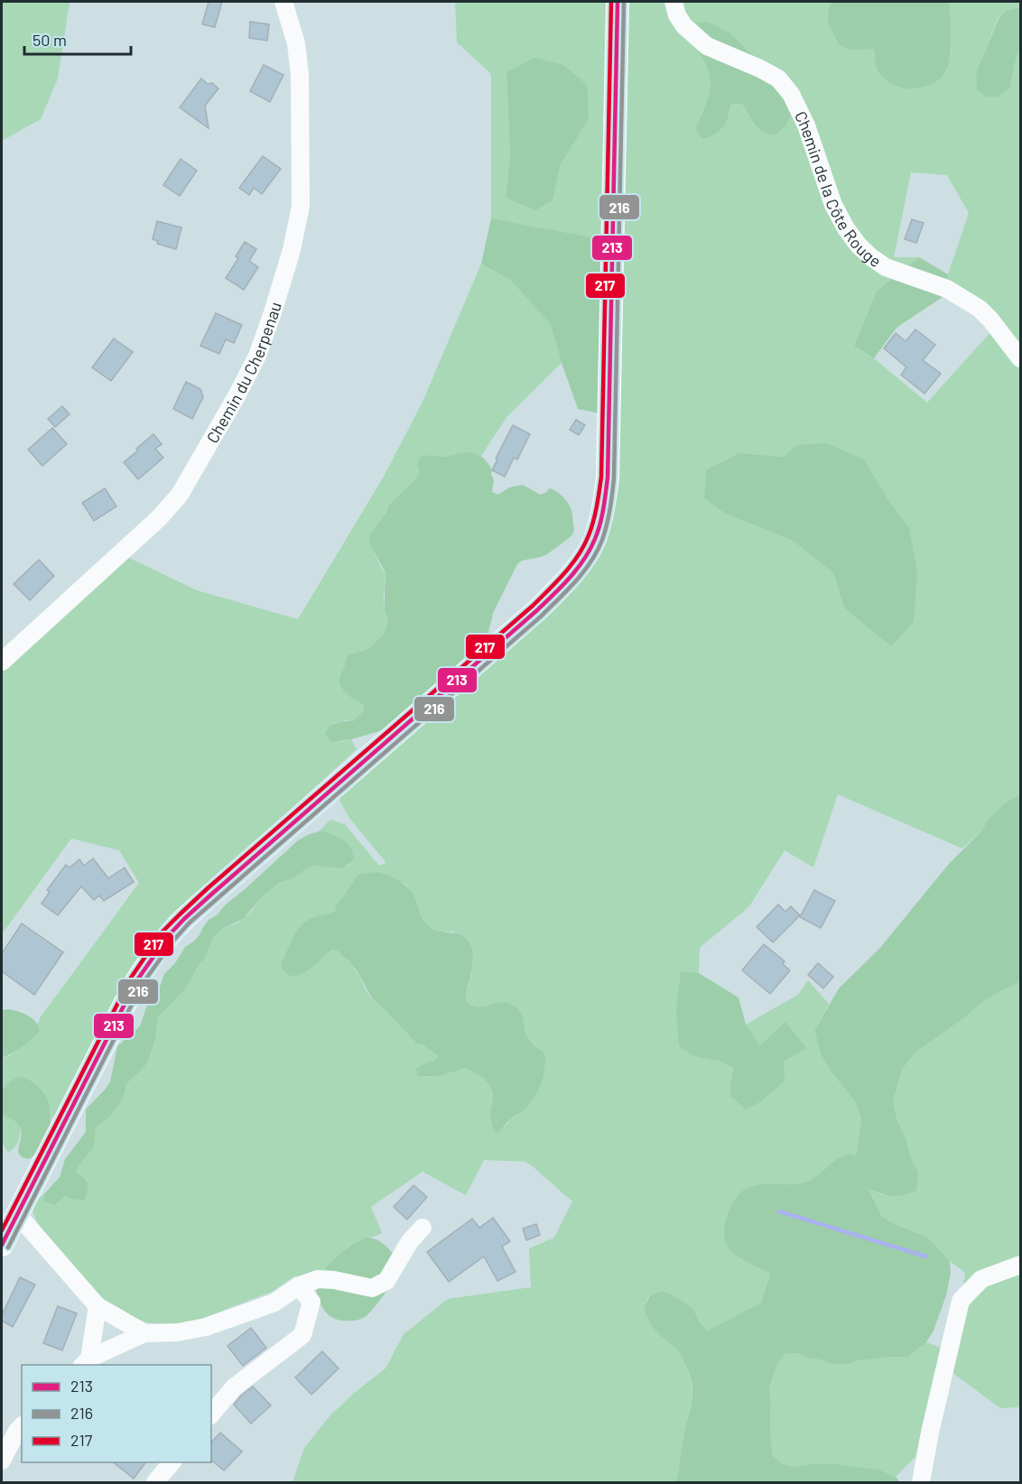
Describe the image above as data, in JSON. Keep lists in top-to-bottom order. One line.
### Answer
{"streets":{"street":["Chemin de la Côte Rouge","Chemin du Cherpenau"]},"lines":["transit line 213","transit line 216","transit line 217"],"legend":["213","216","217"],"scale_bar":"50 m"}
